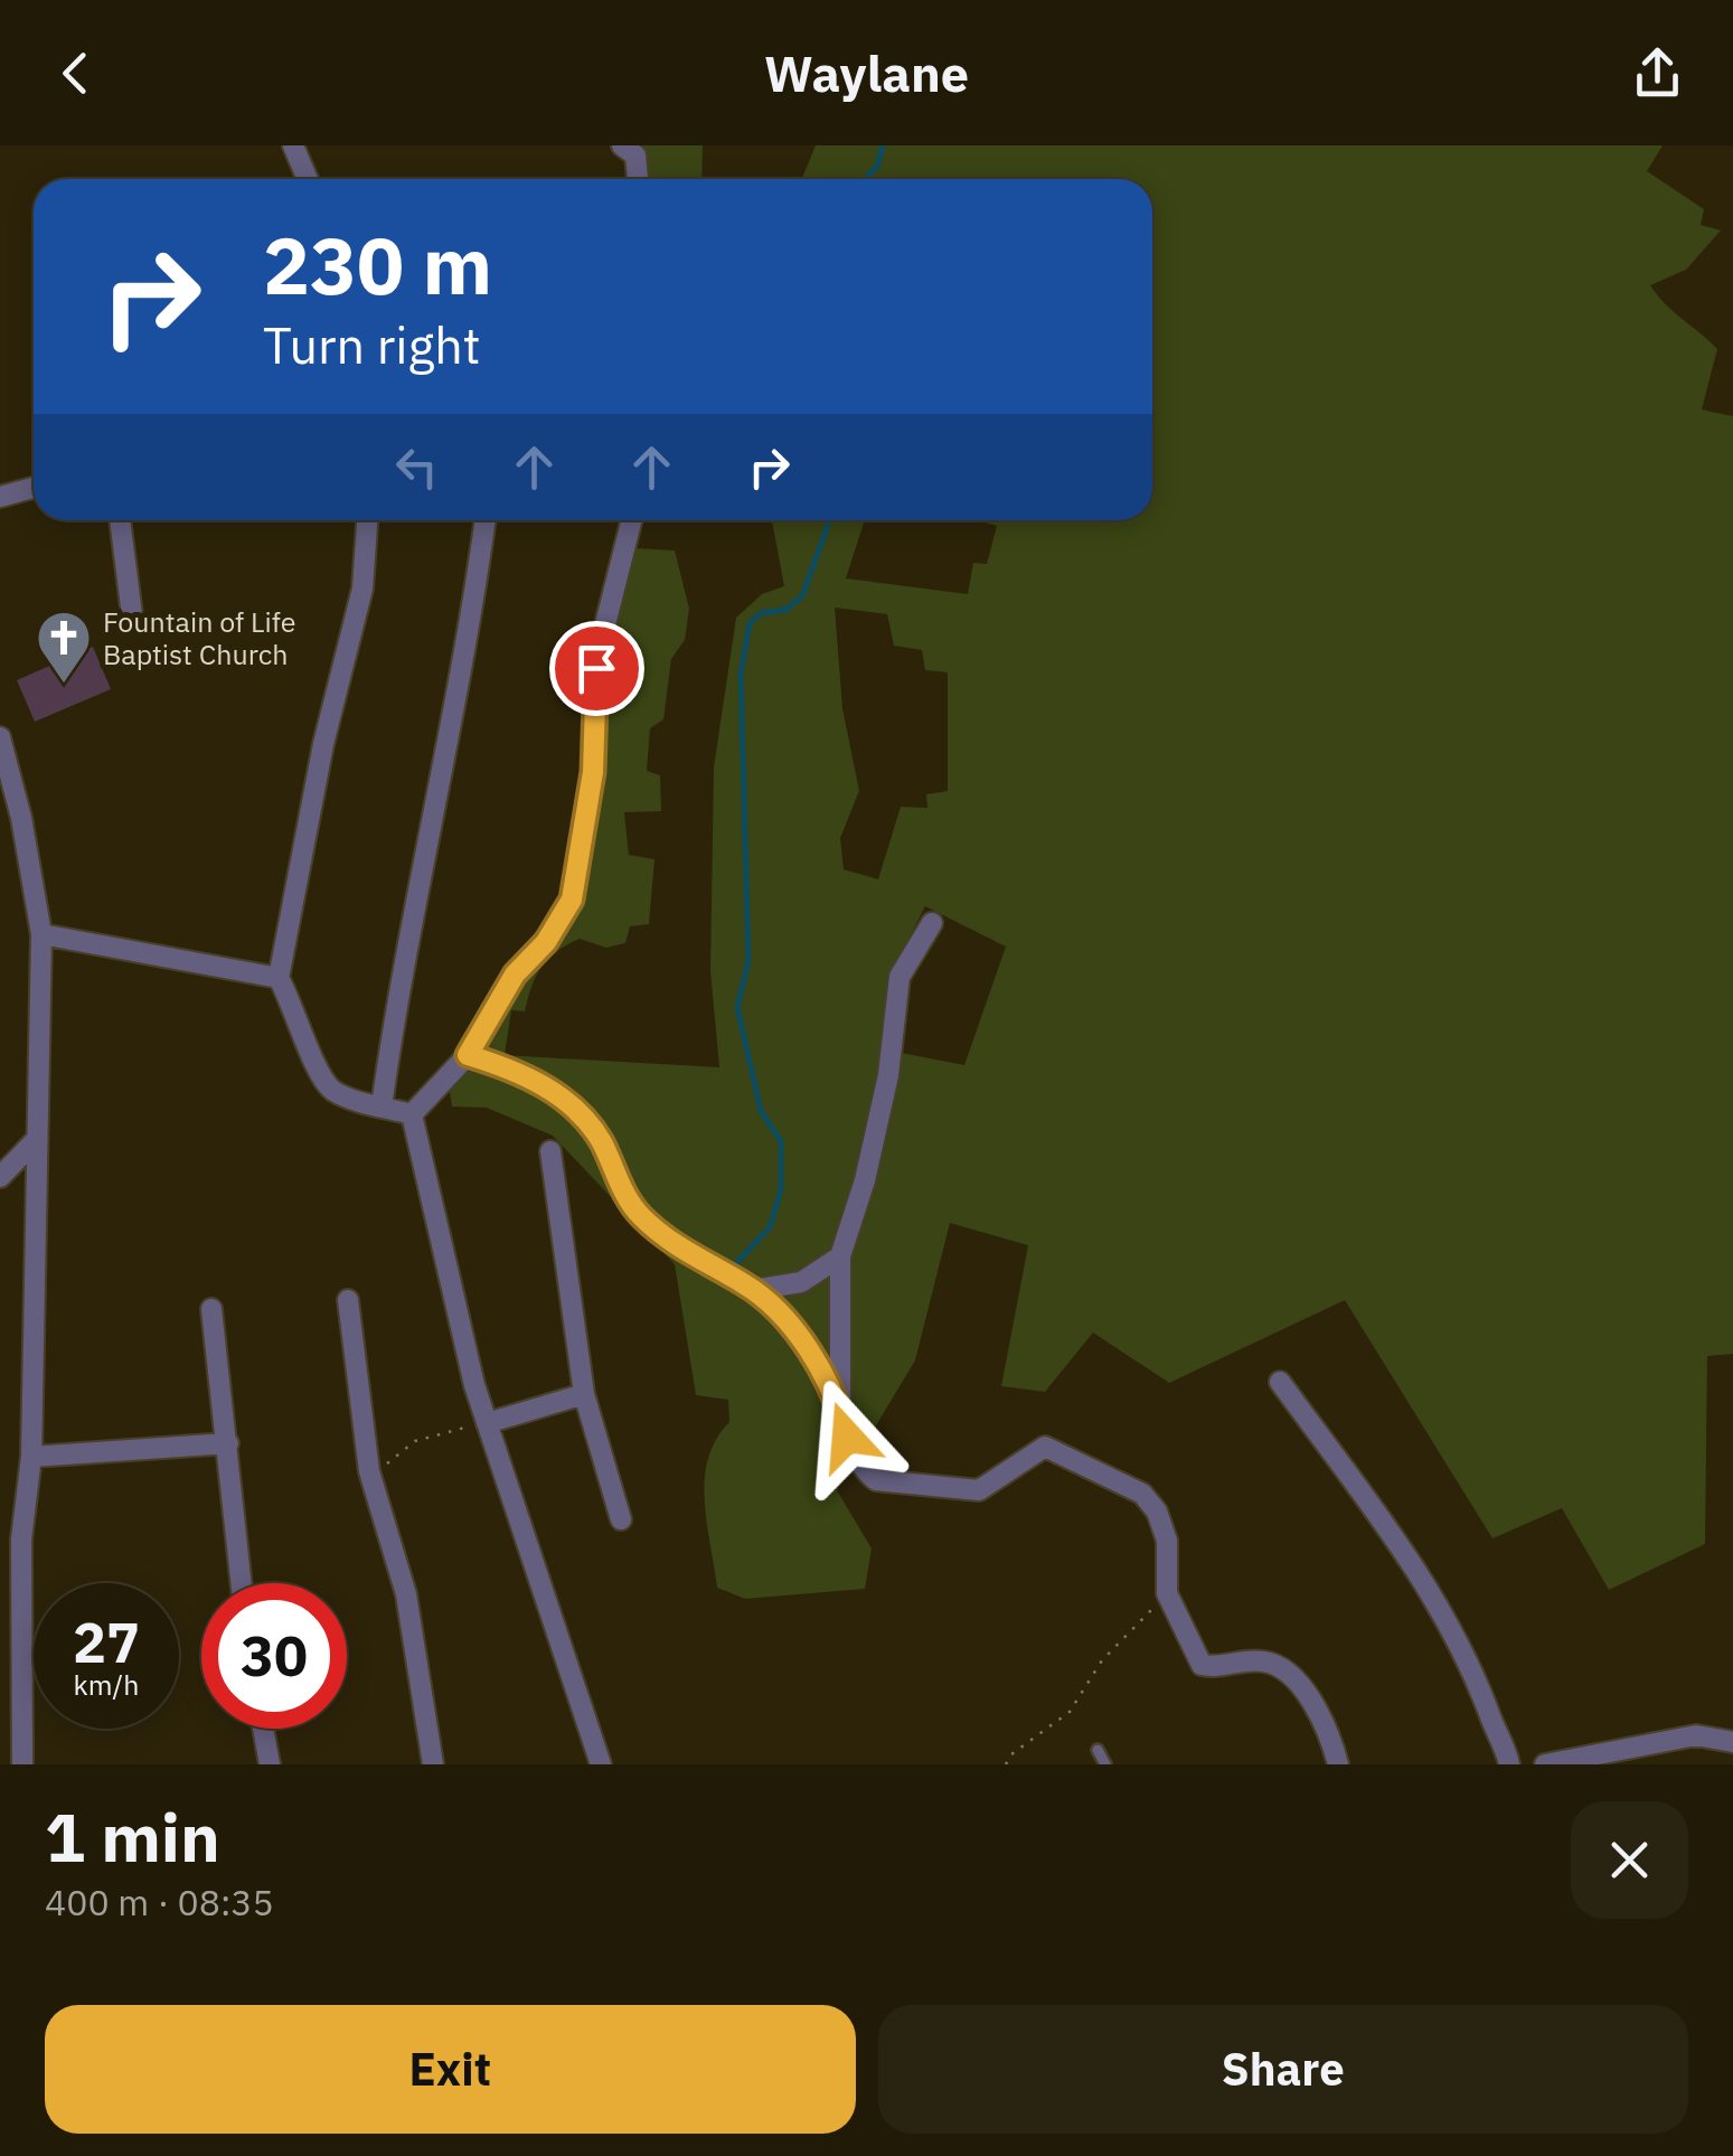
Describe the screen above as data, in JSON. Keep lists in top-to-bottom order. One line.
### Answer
{"places":{"church":["Fountain of Life Baptist Church"]},"page":{"header":"Waylane","turn":["230 m","Turn right"],"speed":"27 km/h","limit":"30","heading":["1 min","400 m · 08:35"],"buttons":["Exit","Share"]}}
